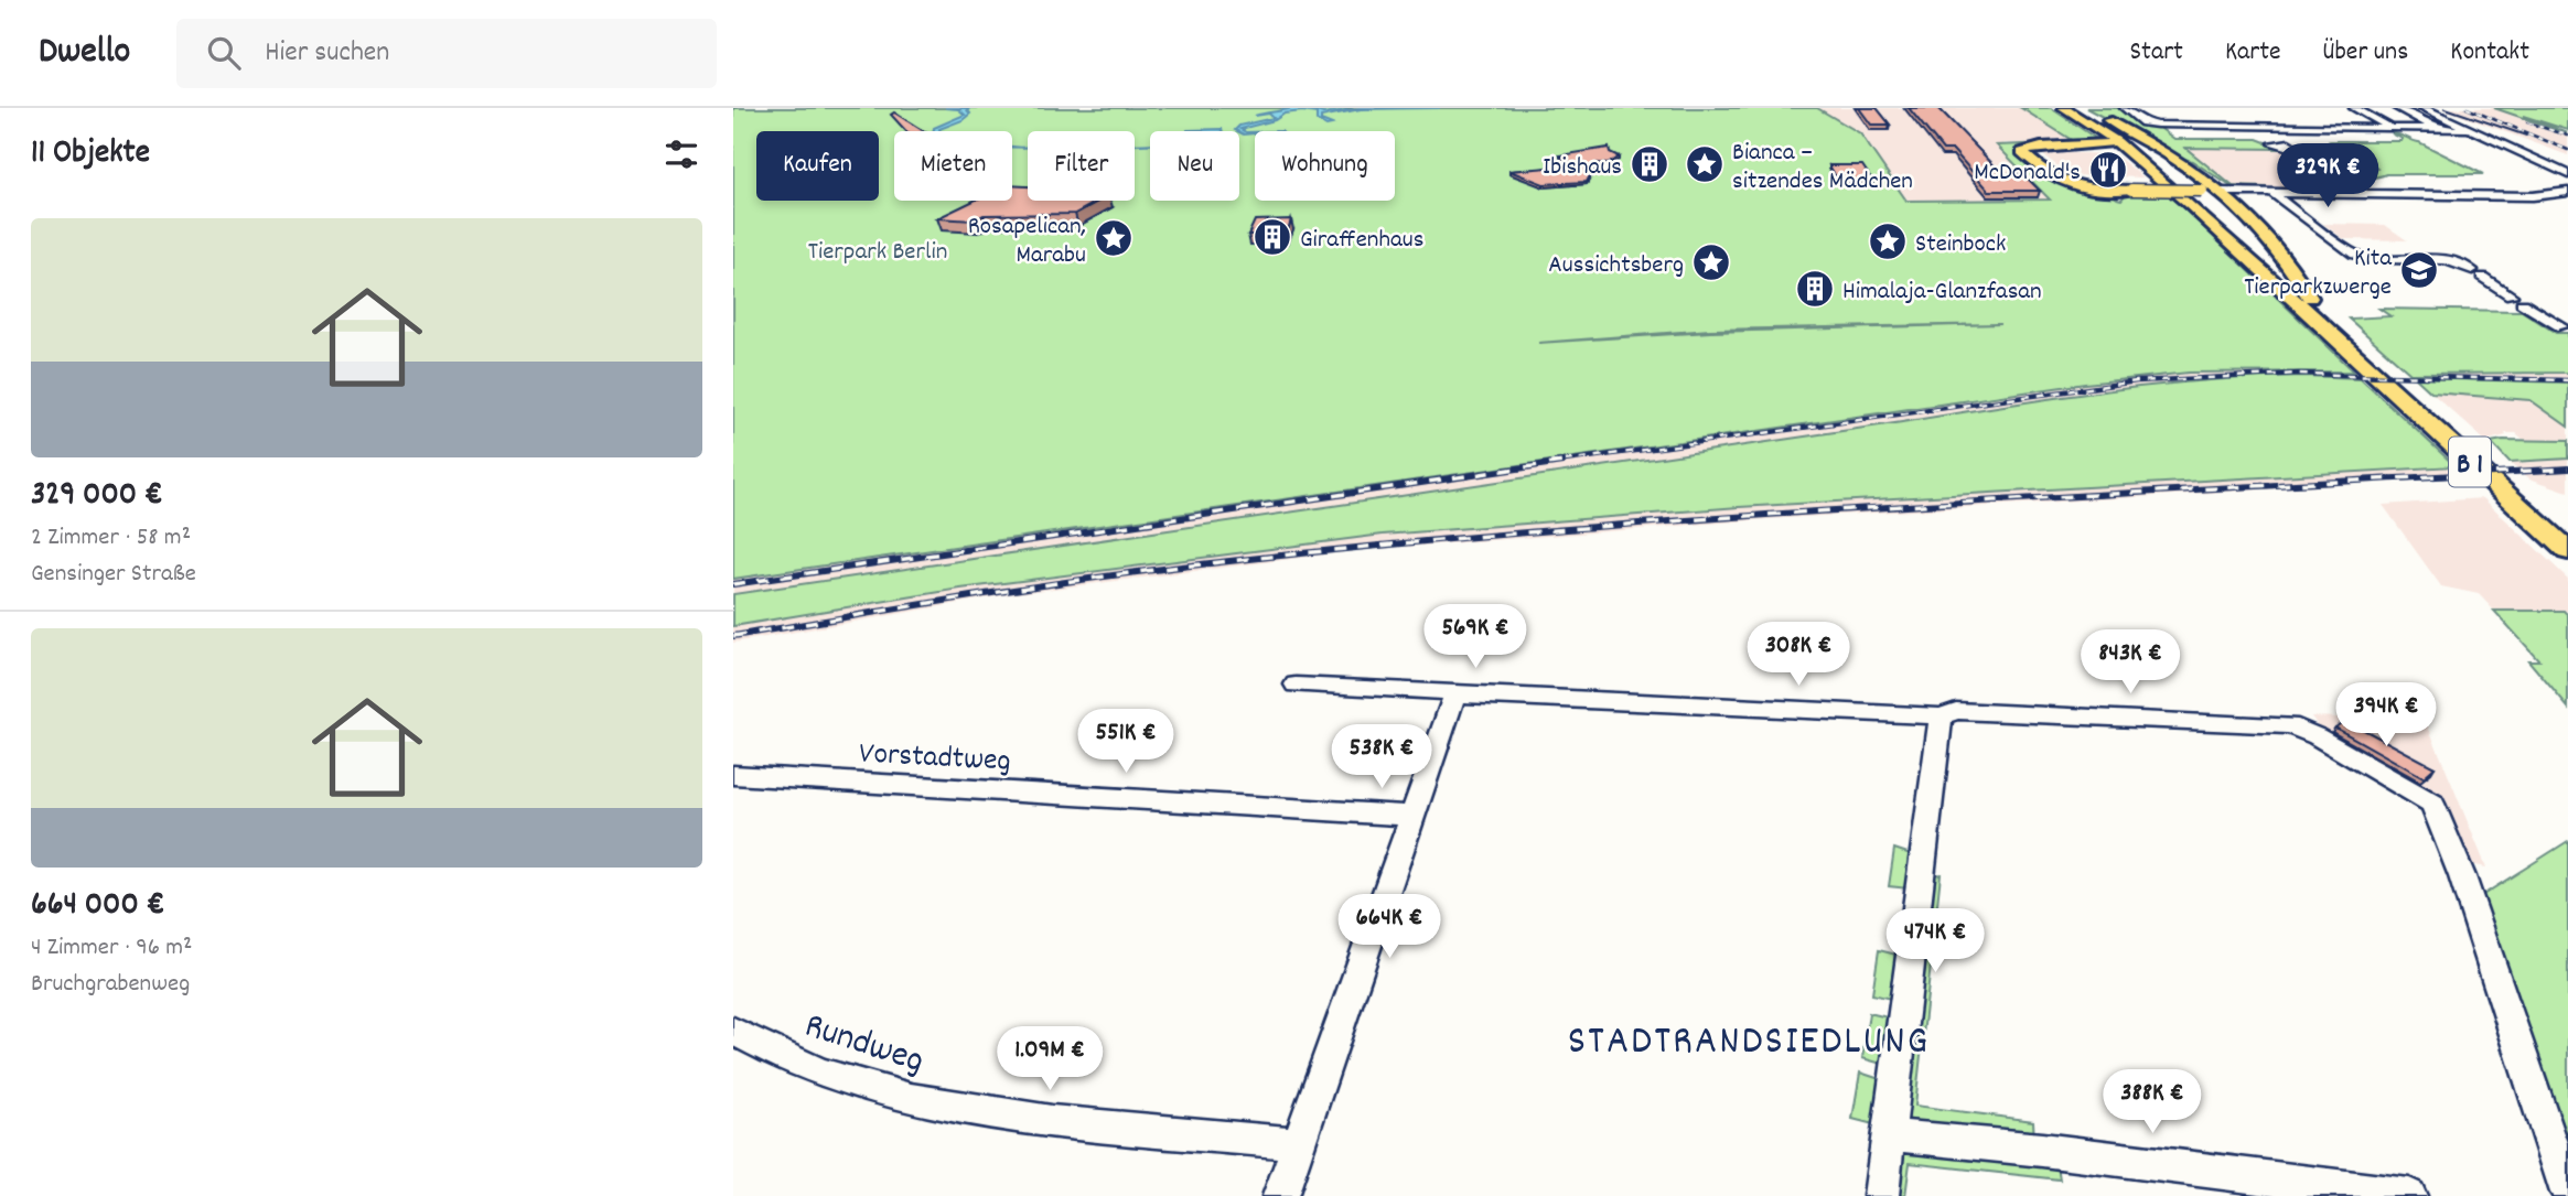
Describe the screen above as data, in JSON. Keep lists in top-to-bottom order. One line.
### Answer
{"streets":{"main road":["B 1"],"street":["Vorstadtweg","Rundweg"]},"districts":["STADTRANDSIEDLUNG"],"parks":["Tierpark Berlin"],"places":{"building":["Ibishaus","Giraffenhaus","Himalaja-Glanzfasan"],"place":["Bianca – sitzendes Mädchen","Rosapelican, Marabu","Steinbock","Aussichtsberg"],"restaurant":["McDonald's"],"school or university":["Kita Tierparkzwerge"]},"page":{"header":"Dwello","search":"Hier suchen","nav":["Start","Karte","Über uns","Kontakt"],"heading":"11 Objekte","chip":["Kaufen","Mieten","Filter","Neu","Wohnung"],"price":["329K €","569K €","308K €","843K €","394K €","551K €","538K €","664K €","474K €","1.09M €","388K €"],"list":[{"name":"329 000 €","note":"2 Zimmer · 58 m² · Gensinger Straße"},{"name":"664 000 €","note":"4 Zimmer · 96 m² · Bruchgrabenweg"}]}}
